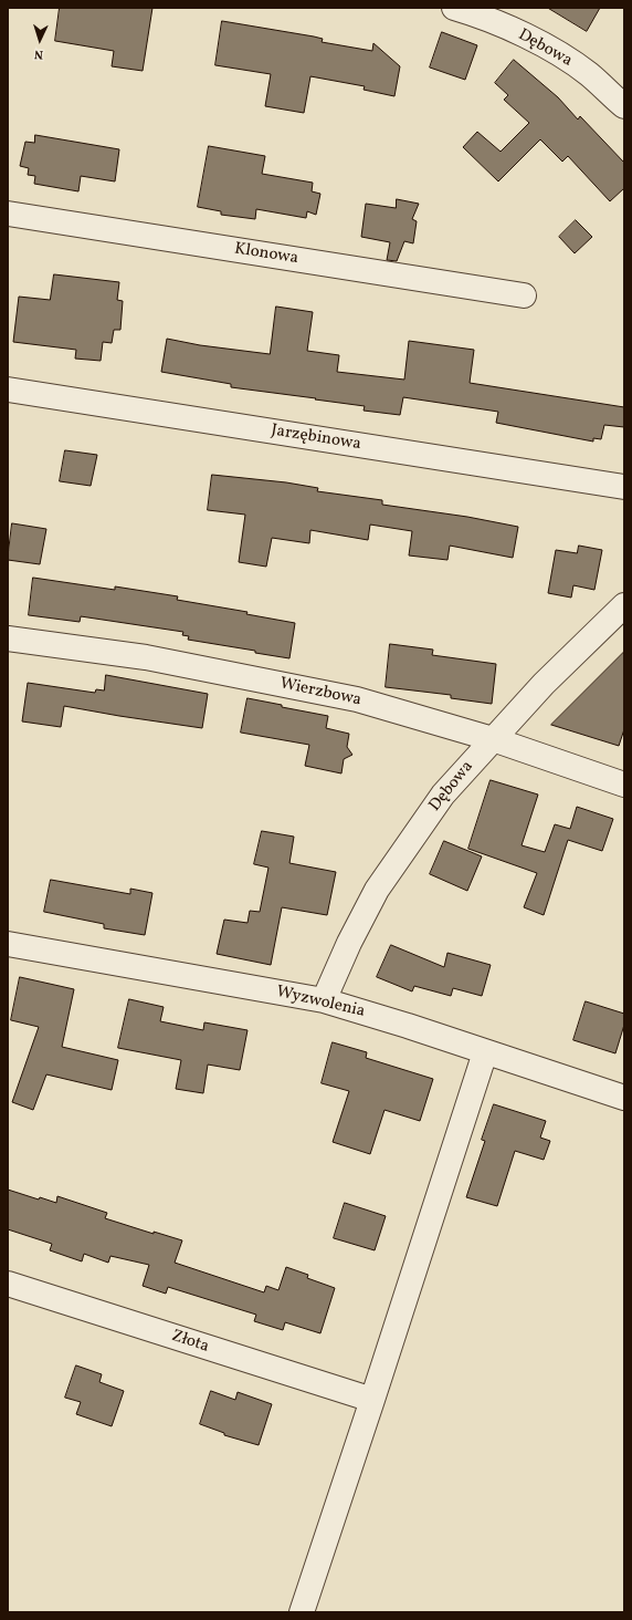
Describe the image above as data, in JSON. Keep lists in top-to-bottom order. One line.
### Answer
{"streets":{"street":["Dębowa","Klonowa","Jarzębinowa","Wierzbowa","Wyzwolenia","Złota"]},"crossings":[["Dębowa","Wierzbowa"],["Dębowa","Wyzwolenia"]],"north":"bottom"}
